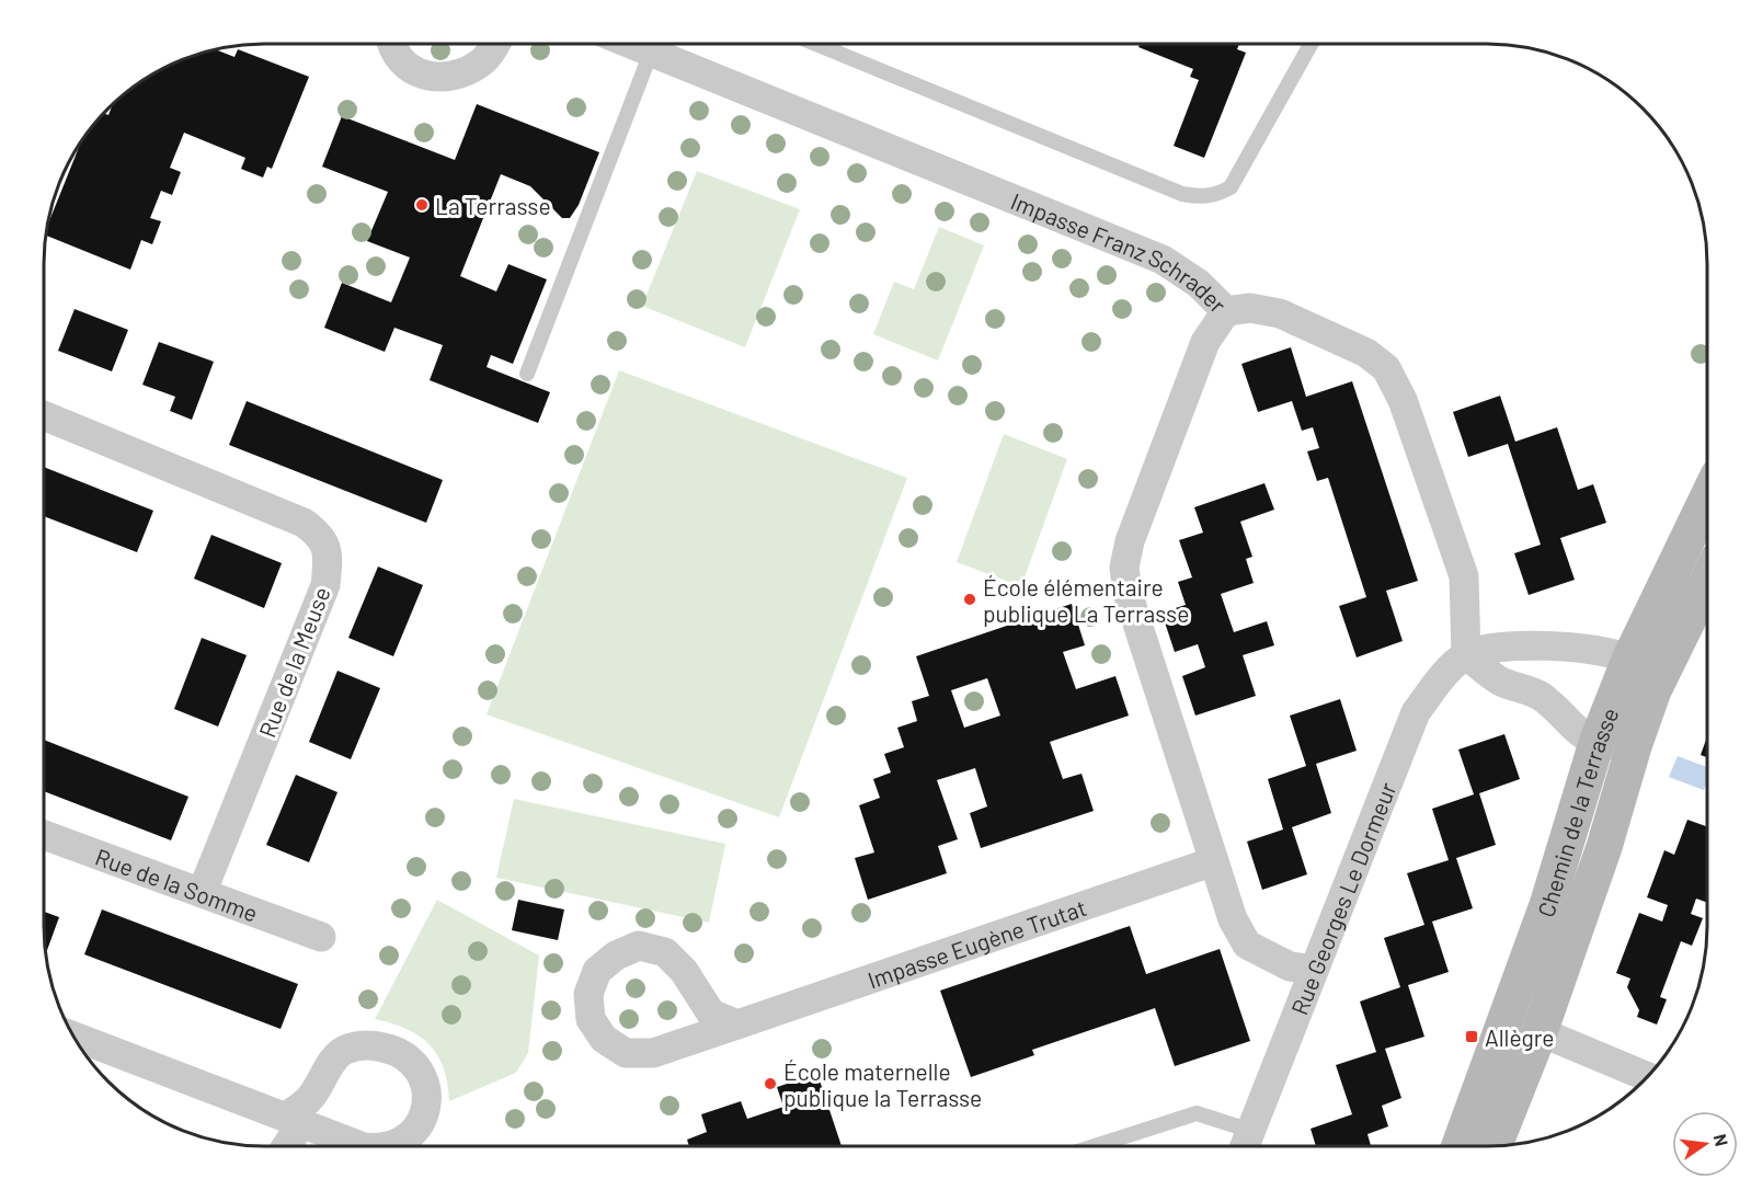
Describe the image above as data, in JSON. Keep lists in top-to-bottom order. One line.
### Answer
{"streets":{"street":["Impasse Franz Schrader","Rue de la Meuse","Chemin de la Terrasse","Rue de la Somme","Rue Georges Le Dormeur","Impasse Eugène Trutat"]},"crossings":[["Impasse Franz Schrader","Rue Georges Le Dormeur"],["Rue de la Meuse","Rue de la Somme"]],"places":{"other":["La Terrasse","École élémentaire publique La Terrasse","École maternelle publique la Terrasse"],"transit":["Allègre"]},"north":"right"}
